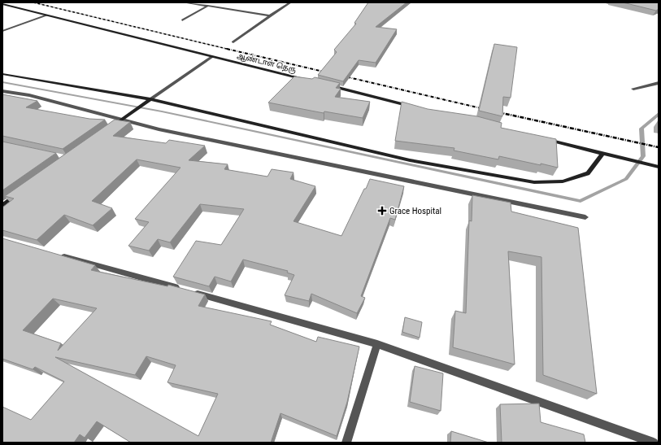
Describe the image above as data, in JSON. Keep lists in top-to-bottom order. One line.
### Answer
{"streets":{"street":["ஆண்டாள் தெரு"]},"places":{"health":["Grace Hospital"]}}
